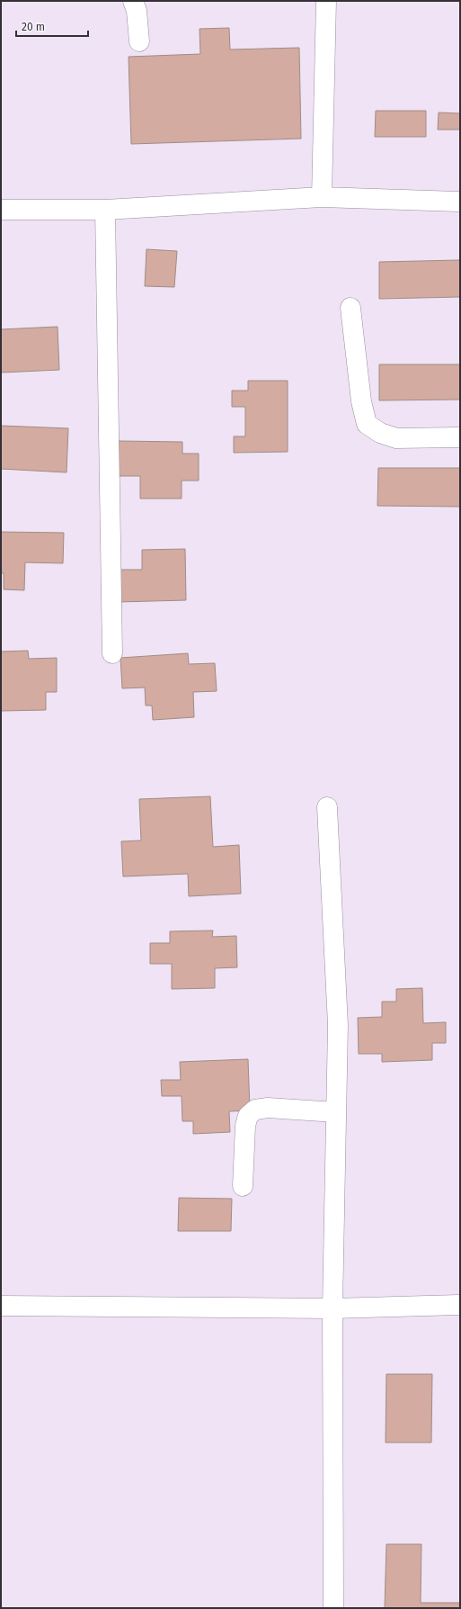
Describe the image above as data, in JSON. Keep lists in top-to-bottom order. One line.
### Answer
{"scale_bar":"20 m"}
